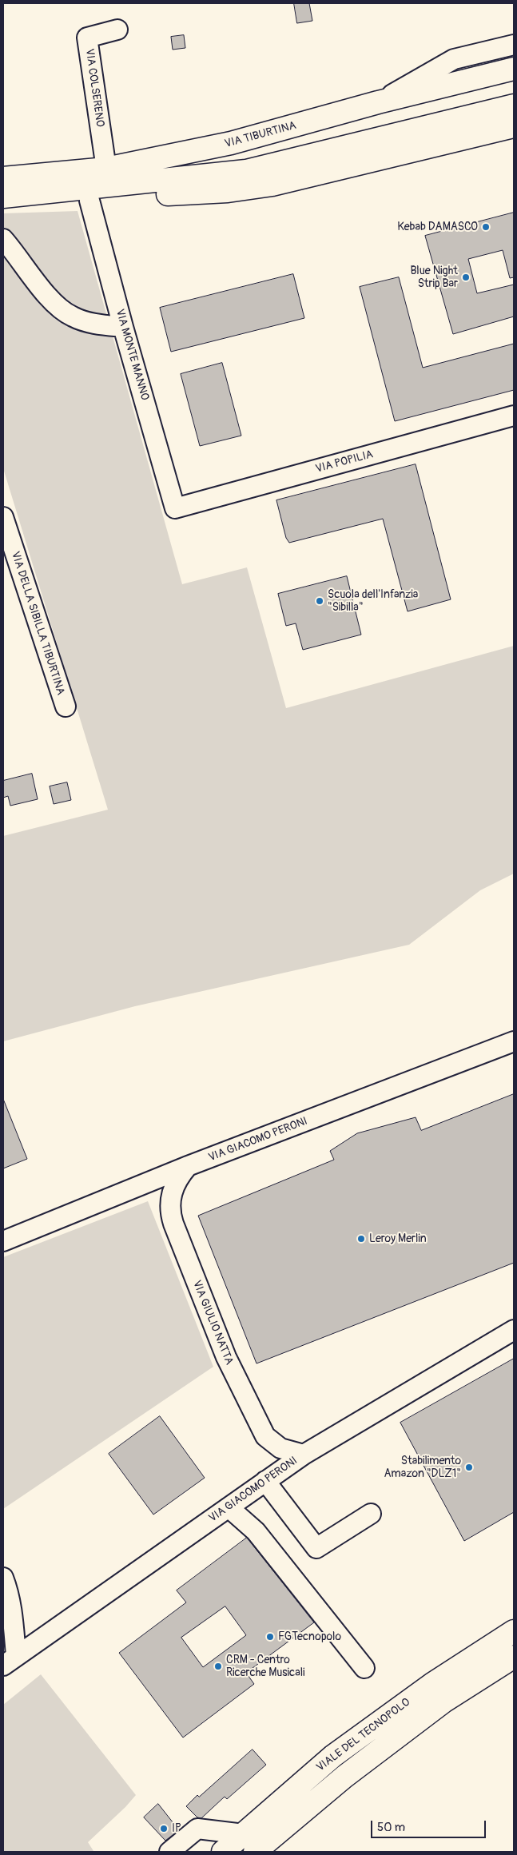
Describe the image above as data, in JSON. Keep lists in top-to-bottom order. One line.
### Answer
{"streets":{"main road":["VIA TIBURTINA","VIALE DEL TECNOPOLO"],"street":["VIA COLSERENO","VIA MONTE MANNO","VIA POPILIA","VIA DELLA SIBILLA TIBURTINA","VIA GIACOMO PERONI","VIA GIULIO NATTA"]},"crossings":[["VIA COLSERENO","VIA TIBURTINA"],["VIA MONTE MANNO","VIA POPILIA"],["VIA GIACOMO PERONI","VIA GIULIO NATTA"]],"places":["Kebab DAMASCO","Blue Night Strip Bar","Scuola dell'Infanzia \"Sibilla\"","Leroy Merlin","Stabilimento Amazon \"DLZ1\"","FGTecnopolo","CRM - Centro Ricerche Musicali","IP"],"scale_bar":"50 m"}
